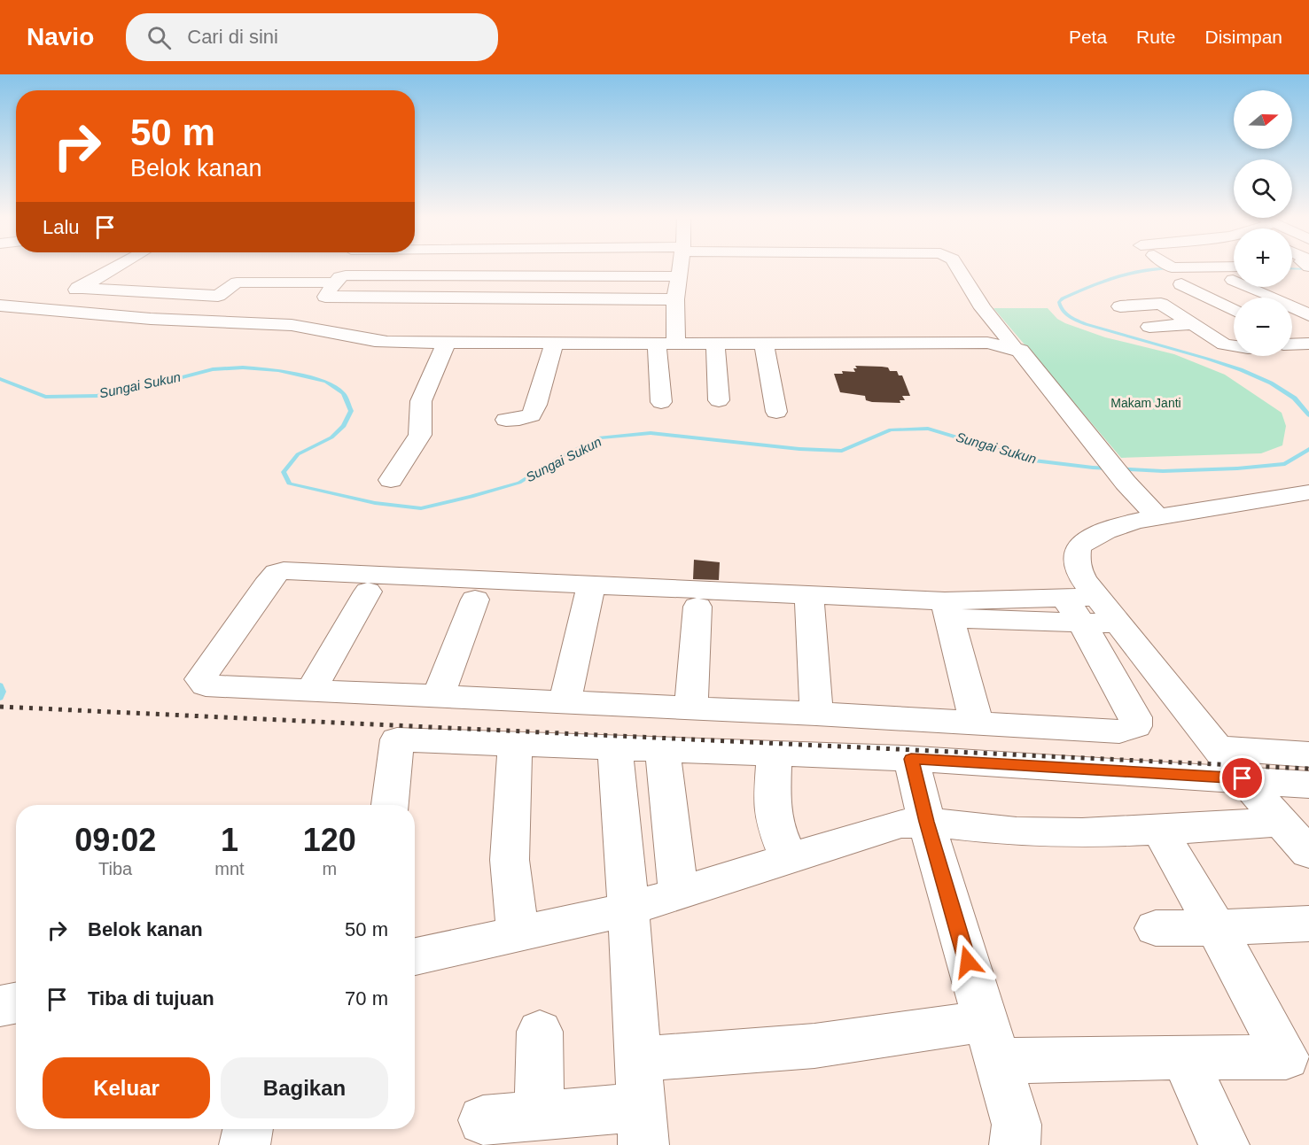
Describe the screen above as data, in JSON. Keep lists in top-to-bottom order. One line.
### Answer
{"water":["Sungai Sukun"],"parks":["Makam Janti"],"north":"right","page":{"header":"Navio","search":"Cari di sini","nav":["Peta","Rute","Disimpan"],"map_buttons":["+","−"],"turn":["50 m","Belok kanan"],"then":"Lalu","eta":["09:02","Tiba","1","mnt","120","m"],"list":[{"name":"Belok kanan","value":"50 m"},{"name":"Tiba di tujuan","value":"70 m"}],"buttons":["Keluar","Bagikan"]}}
